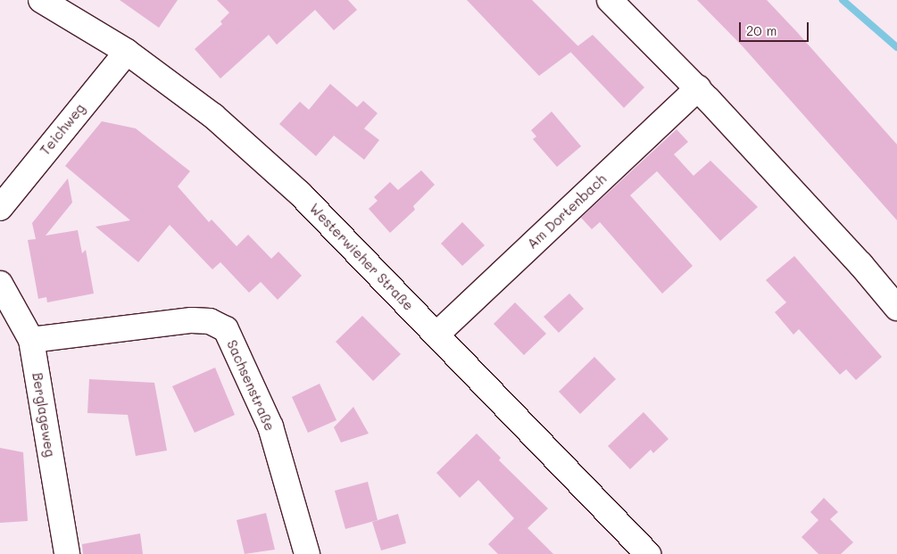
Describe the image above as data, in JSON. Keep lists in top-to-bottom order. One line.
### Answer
{"streets":{"street":["Teichweg","Am Dortenbach","Westerwieher Straße","Sachsenstraße","Berglageweg"]},"crossings":[["Teichweg","Westerwieher Straße"],["Am Dortenbach","Westerwieher Straße"],["Sachsenstraße","Berglageweg"]],"scale_bar":"20 m"}
